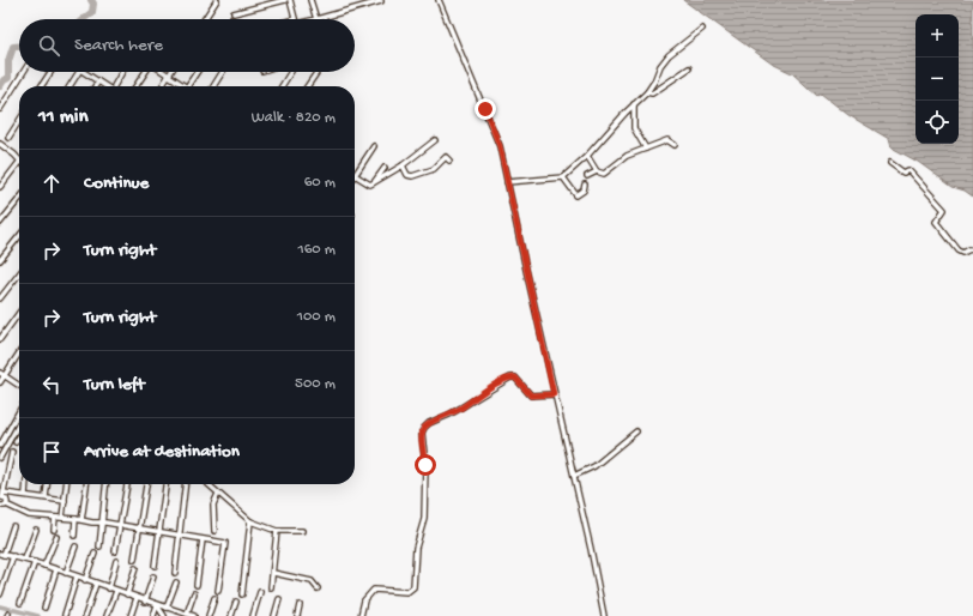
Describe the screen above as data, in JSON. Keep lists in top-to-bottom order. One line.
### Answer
{"page":{"map_buttons":["+","−"],"search":"Search here","heading":["11 min","Walk · 820 m"],"list":[["Continue","60 m"],["Turn right","160 m"],["Turn right","100 m"],["Turn left","500 m"],"Arrive at destination"]}}
